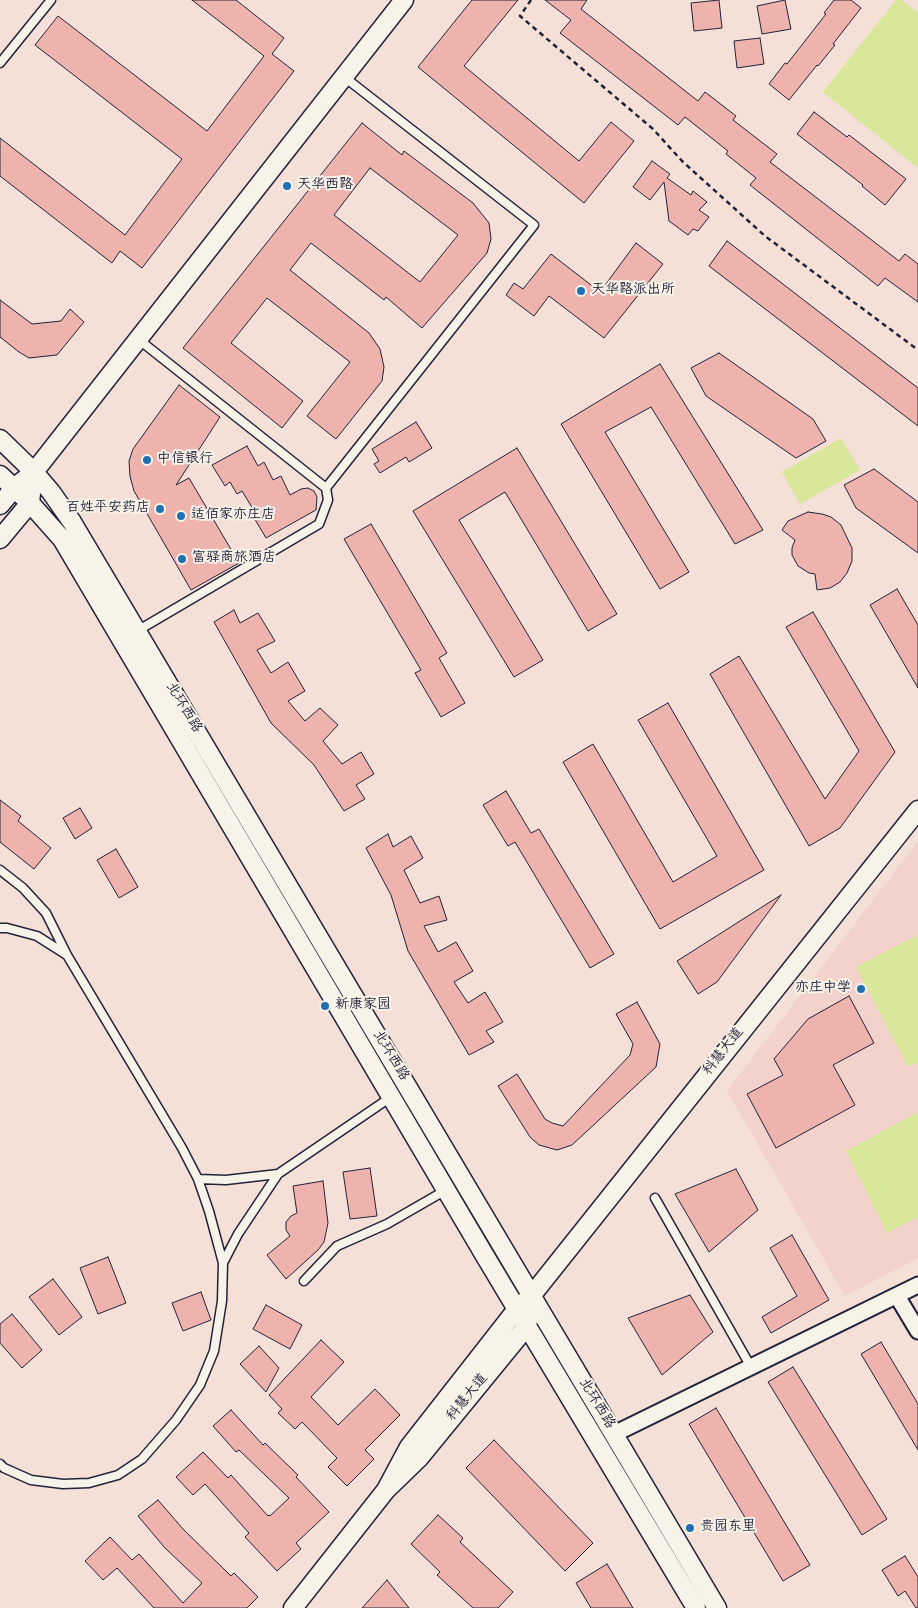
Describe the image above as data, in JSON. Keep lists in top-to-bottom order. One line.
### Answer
{"streets":{"street":["北环西路","科慧大道"]},"crossings":[["北环西路","科慧大道"]],"places":["天华西路","天华路派出所","中信银行","百姓平安药店","适佰家亦庄店","富驿商旅酒店","亦庄中学","新康家园","贵园东里"]}
